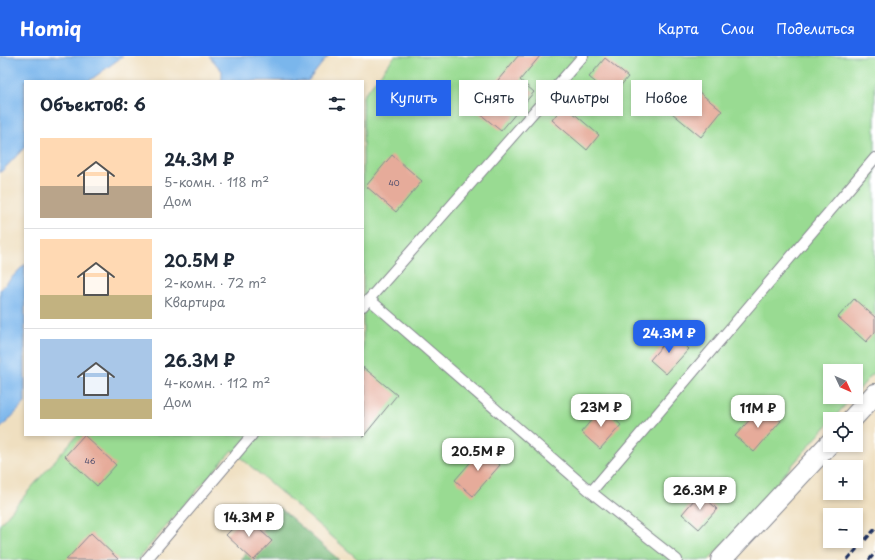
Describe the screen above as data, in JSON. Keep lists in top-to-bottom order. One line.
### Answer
{"house_numbers":["40","46"],"north":"bottom right","page":{"header":"Homiq","nav":["Карта","Слои","Поделиться"],"chip":["Купить","Снять","Фильтры","Новое"],"heading":"Объектов: 6","list":[{"name":"24.3M ₽","note":"5-комн. · 118 m² · Дом"},{"name":"20.5M ₽","note":"2-комн. · 72 m² · Квартира"},{"name":"26.3M ₽","note":"4-комн. · 112 m² · Дом"}],"price":["24.3M ₽","23M ₽","11M ₽","20.5M ₽","26.3M ₽","14.3M ₽"],"map_buttons":["+","−"]}}
